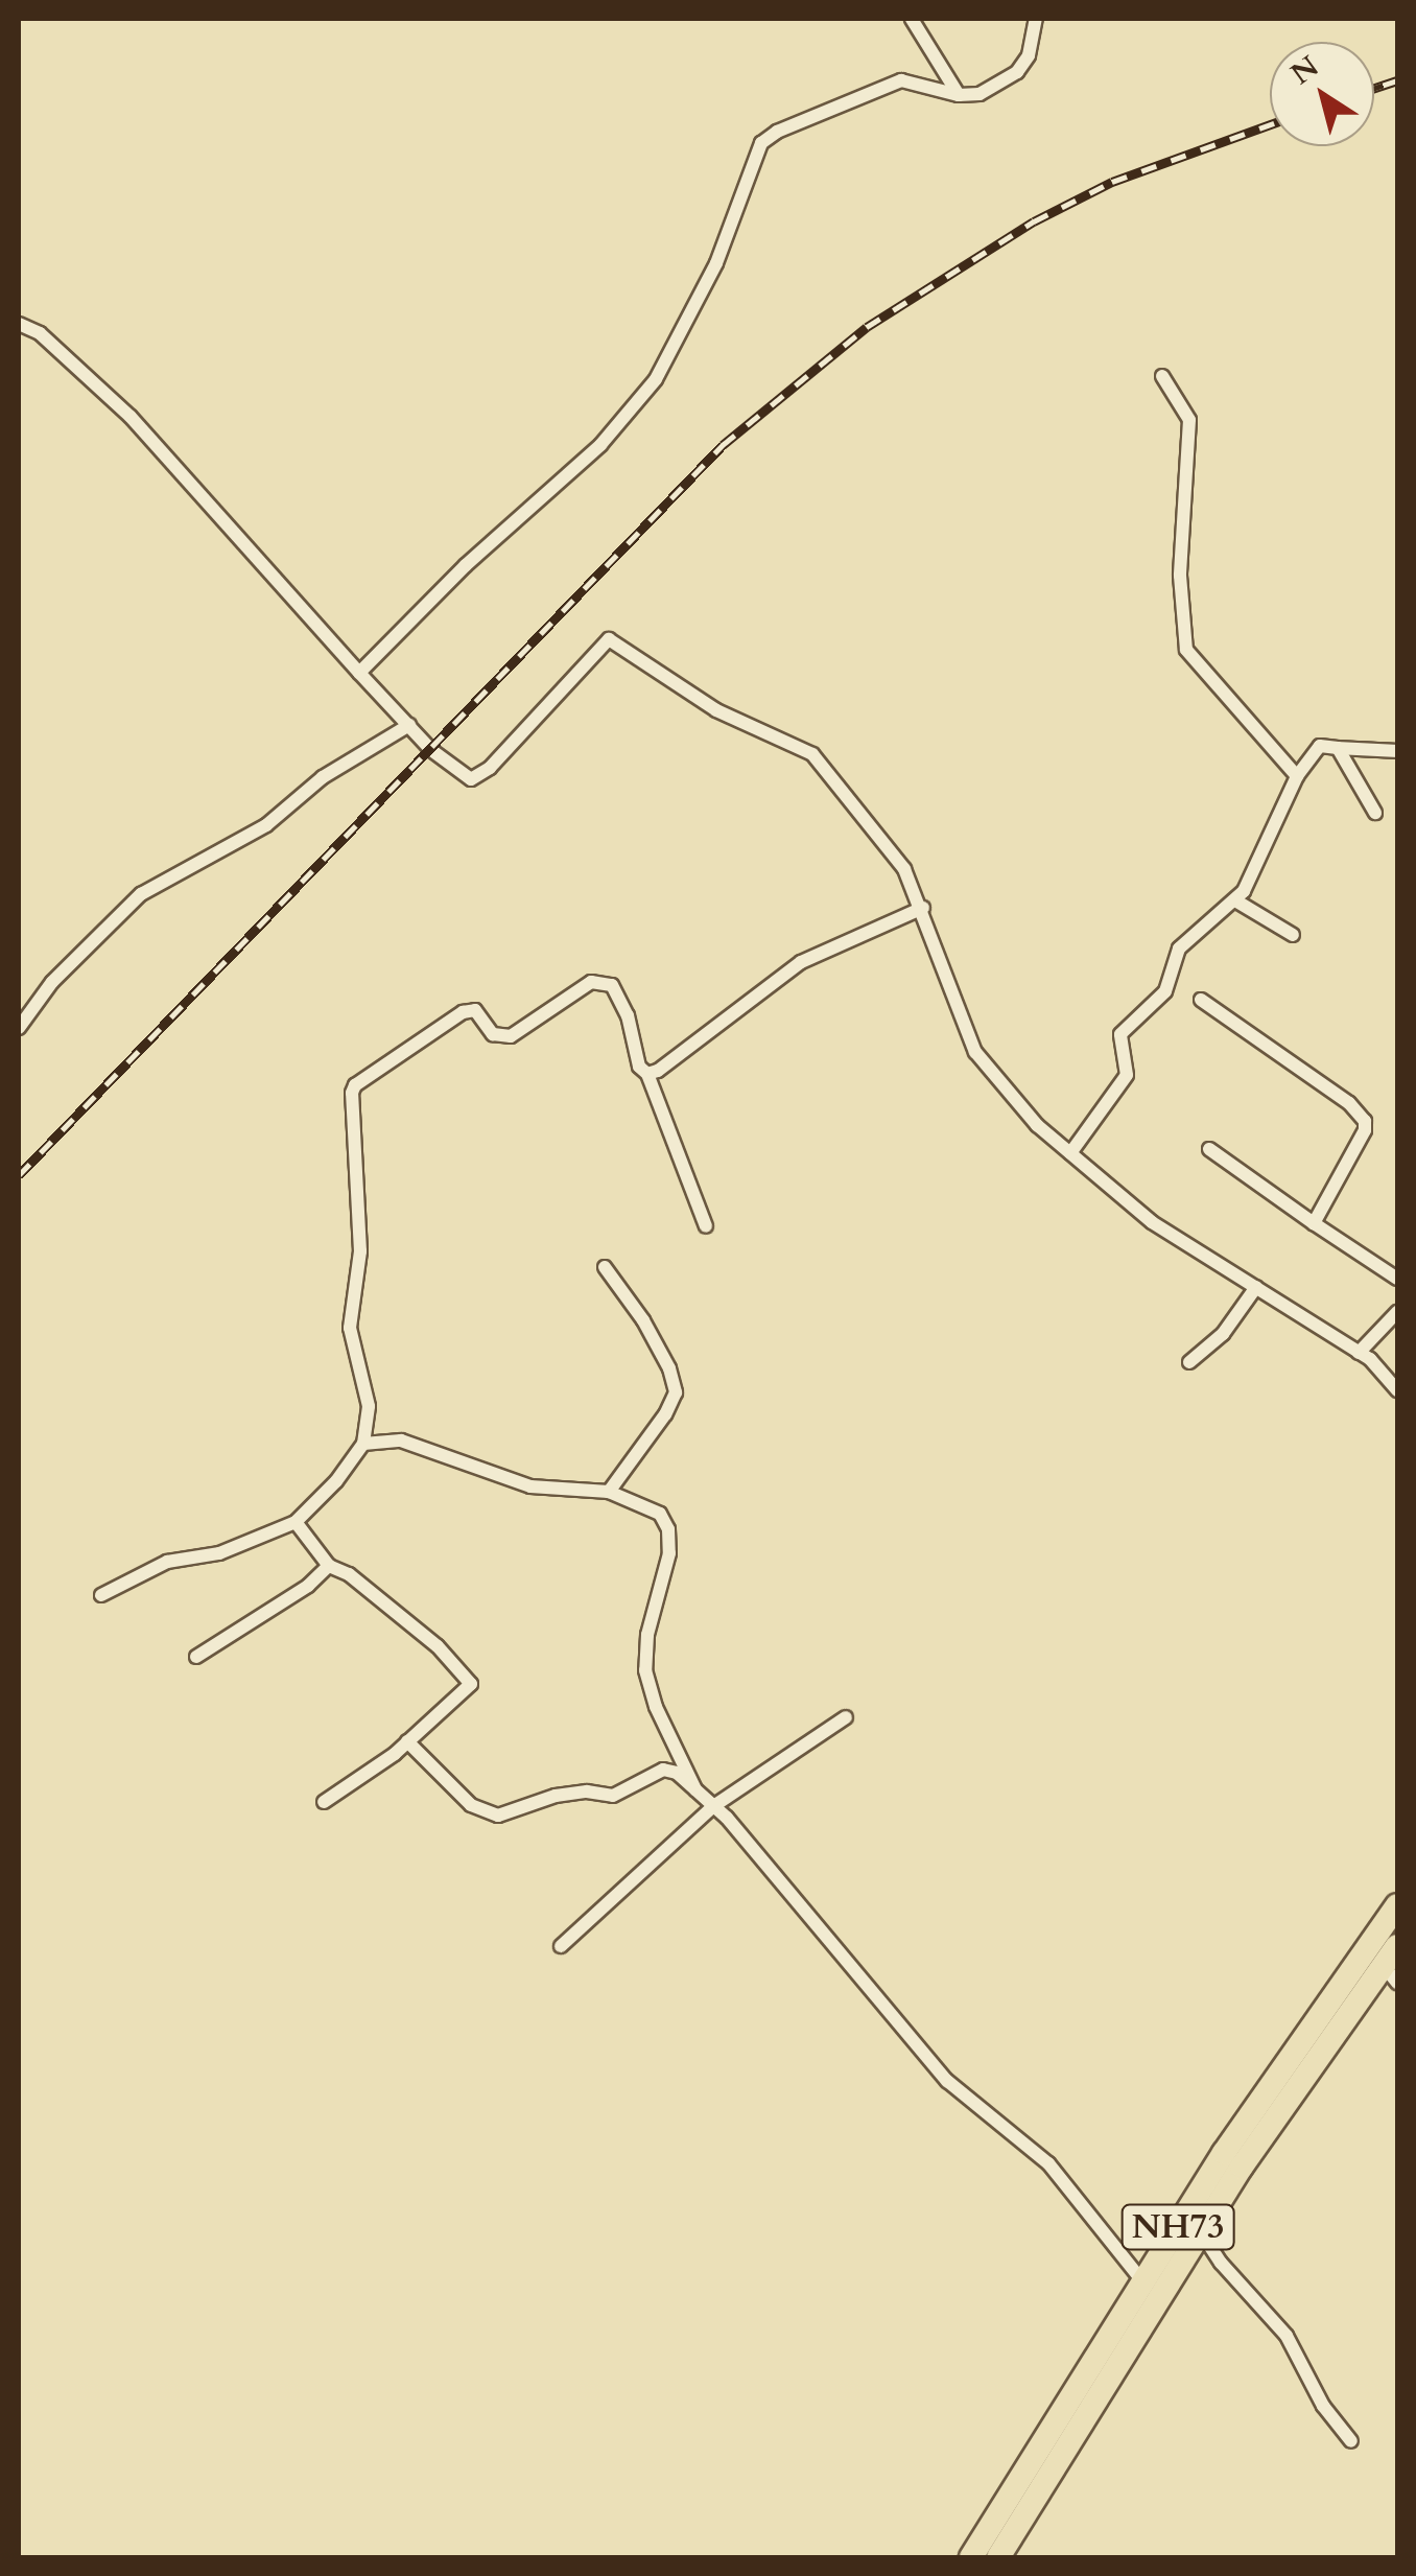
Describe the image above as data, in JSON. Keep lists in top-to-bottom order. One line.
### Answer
{"streets":{"highway":["NH73"]},"north":"top left"}
